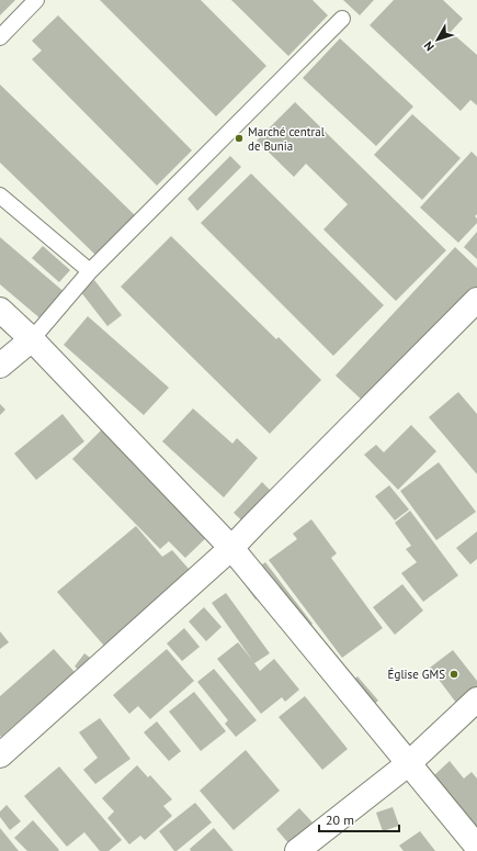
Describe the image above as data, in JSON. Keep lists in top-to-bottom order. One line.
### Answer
{"places":["Marché central de Bunia","Église GMS"],"scale_bar":"20 m","north":"bottom left"}
